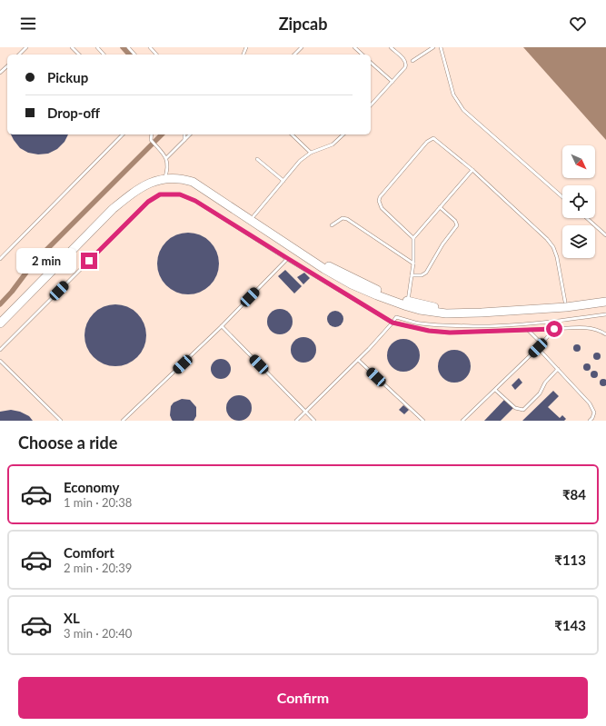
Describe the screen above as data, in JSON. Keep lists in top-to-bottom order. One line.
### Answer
{"north":"bottom right","page":{"header":"Zipcab","banner":["Pickup","Drop-off"],"bubble":"2 min","heading":"Choose a ride","list":[{"name":"Economy","note":"1 min · 20:38","value":"₹84"},{"name":"Comfort","note":"2 min · 20:39","value":"₹113"},{"name":"XL","note":"3 min · 20:40","value":"₹143"}],"buttons":"Confirm"}}
